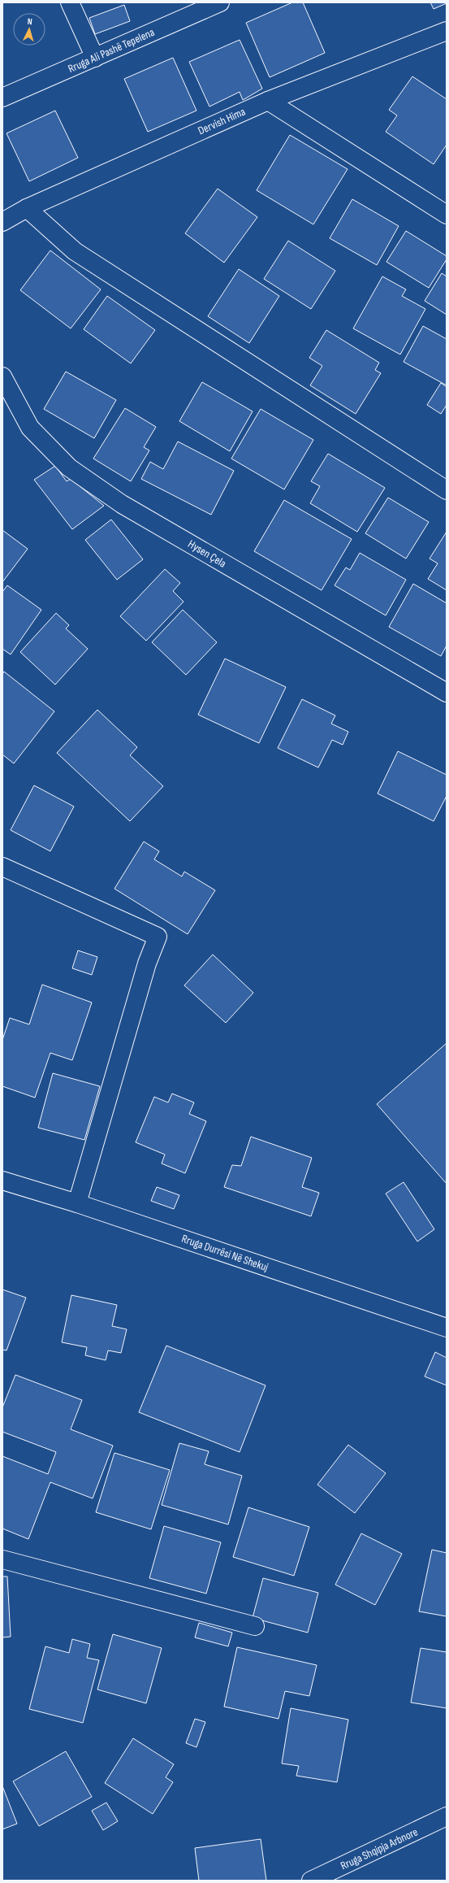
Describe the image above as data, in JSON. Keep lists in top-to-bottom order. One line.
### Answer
{"streets":{"street":["Rruga Ali Pashë Tepelena","Dervish Hima","Hysen Çela","Rruga Durrësi Në Shekuj","Rruga Shqipja Arbnore"]},"north":"top"}
